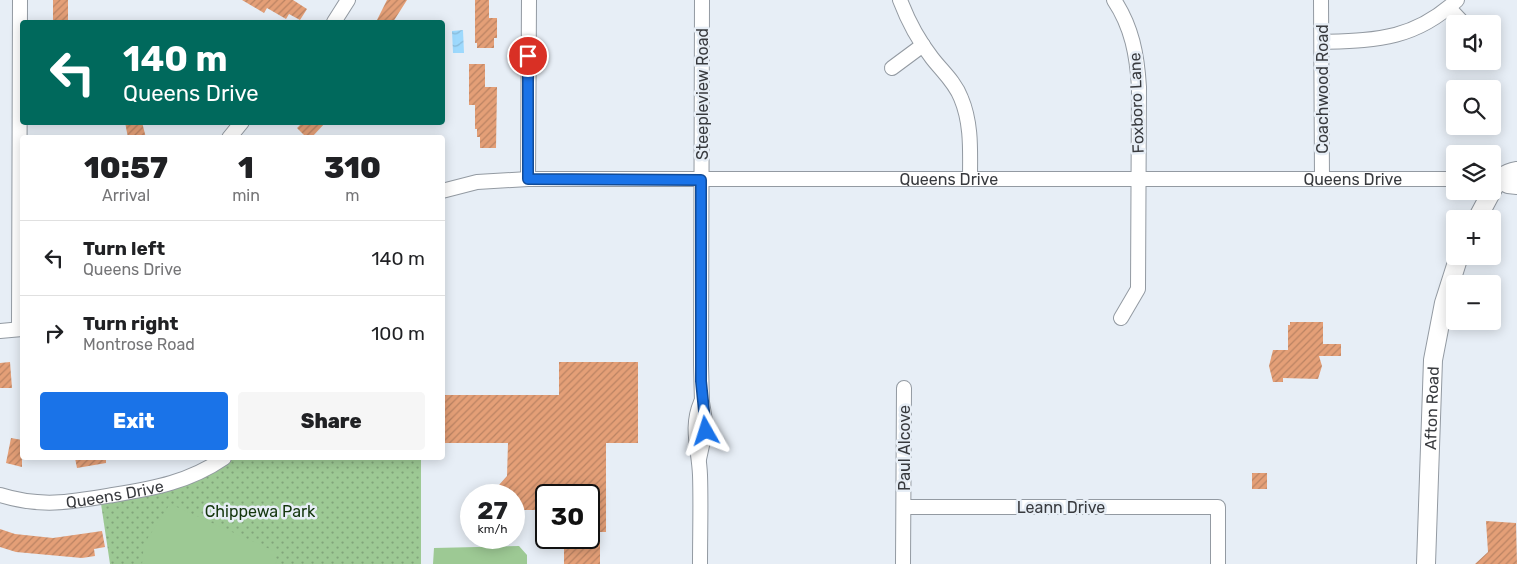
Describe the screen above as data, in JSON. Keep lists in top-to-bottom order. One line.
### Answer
{"streets":{"street":["Coachwood Road","Steepleview Road","Foxboro Lane","Queens Drive","Afton Road","Paul Alcove","Leann Drive"]},"crossings":[["Coachwood Road","Queens Drive"],["Steepleview Road","Queens Drive"],["Foxboro Lane","Queens Drive"],["Paul Alcove","Leann Drive"]],"parks":["Chippewa Park"],"page":{"map_buttons":["+","−"],"turn":["140 m","Queens Drive"],"eta":["10:57","Arrival","1","min","310","m"],"list":[{"name":"Turn left","note":"Queens Drive","value":"140 m"},{"name":"Turn right","note":"Montrose Road","value":"100 m"}],"buttons":["Exit","Share"],"speed":"27 km/h","limit":"30"}}
